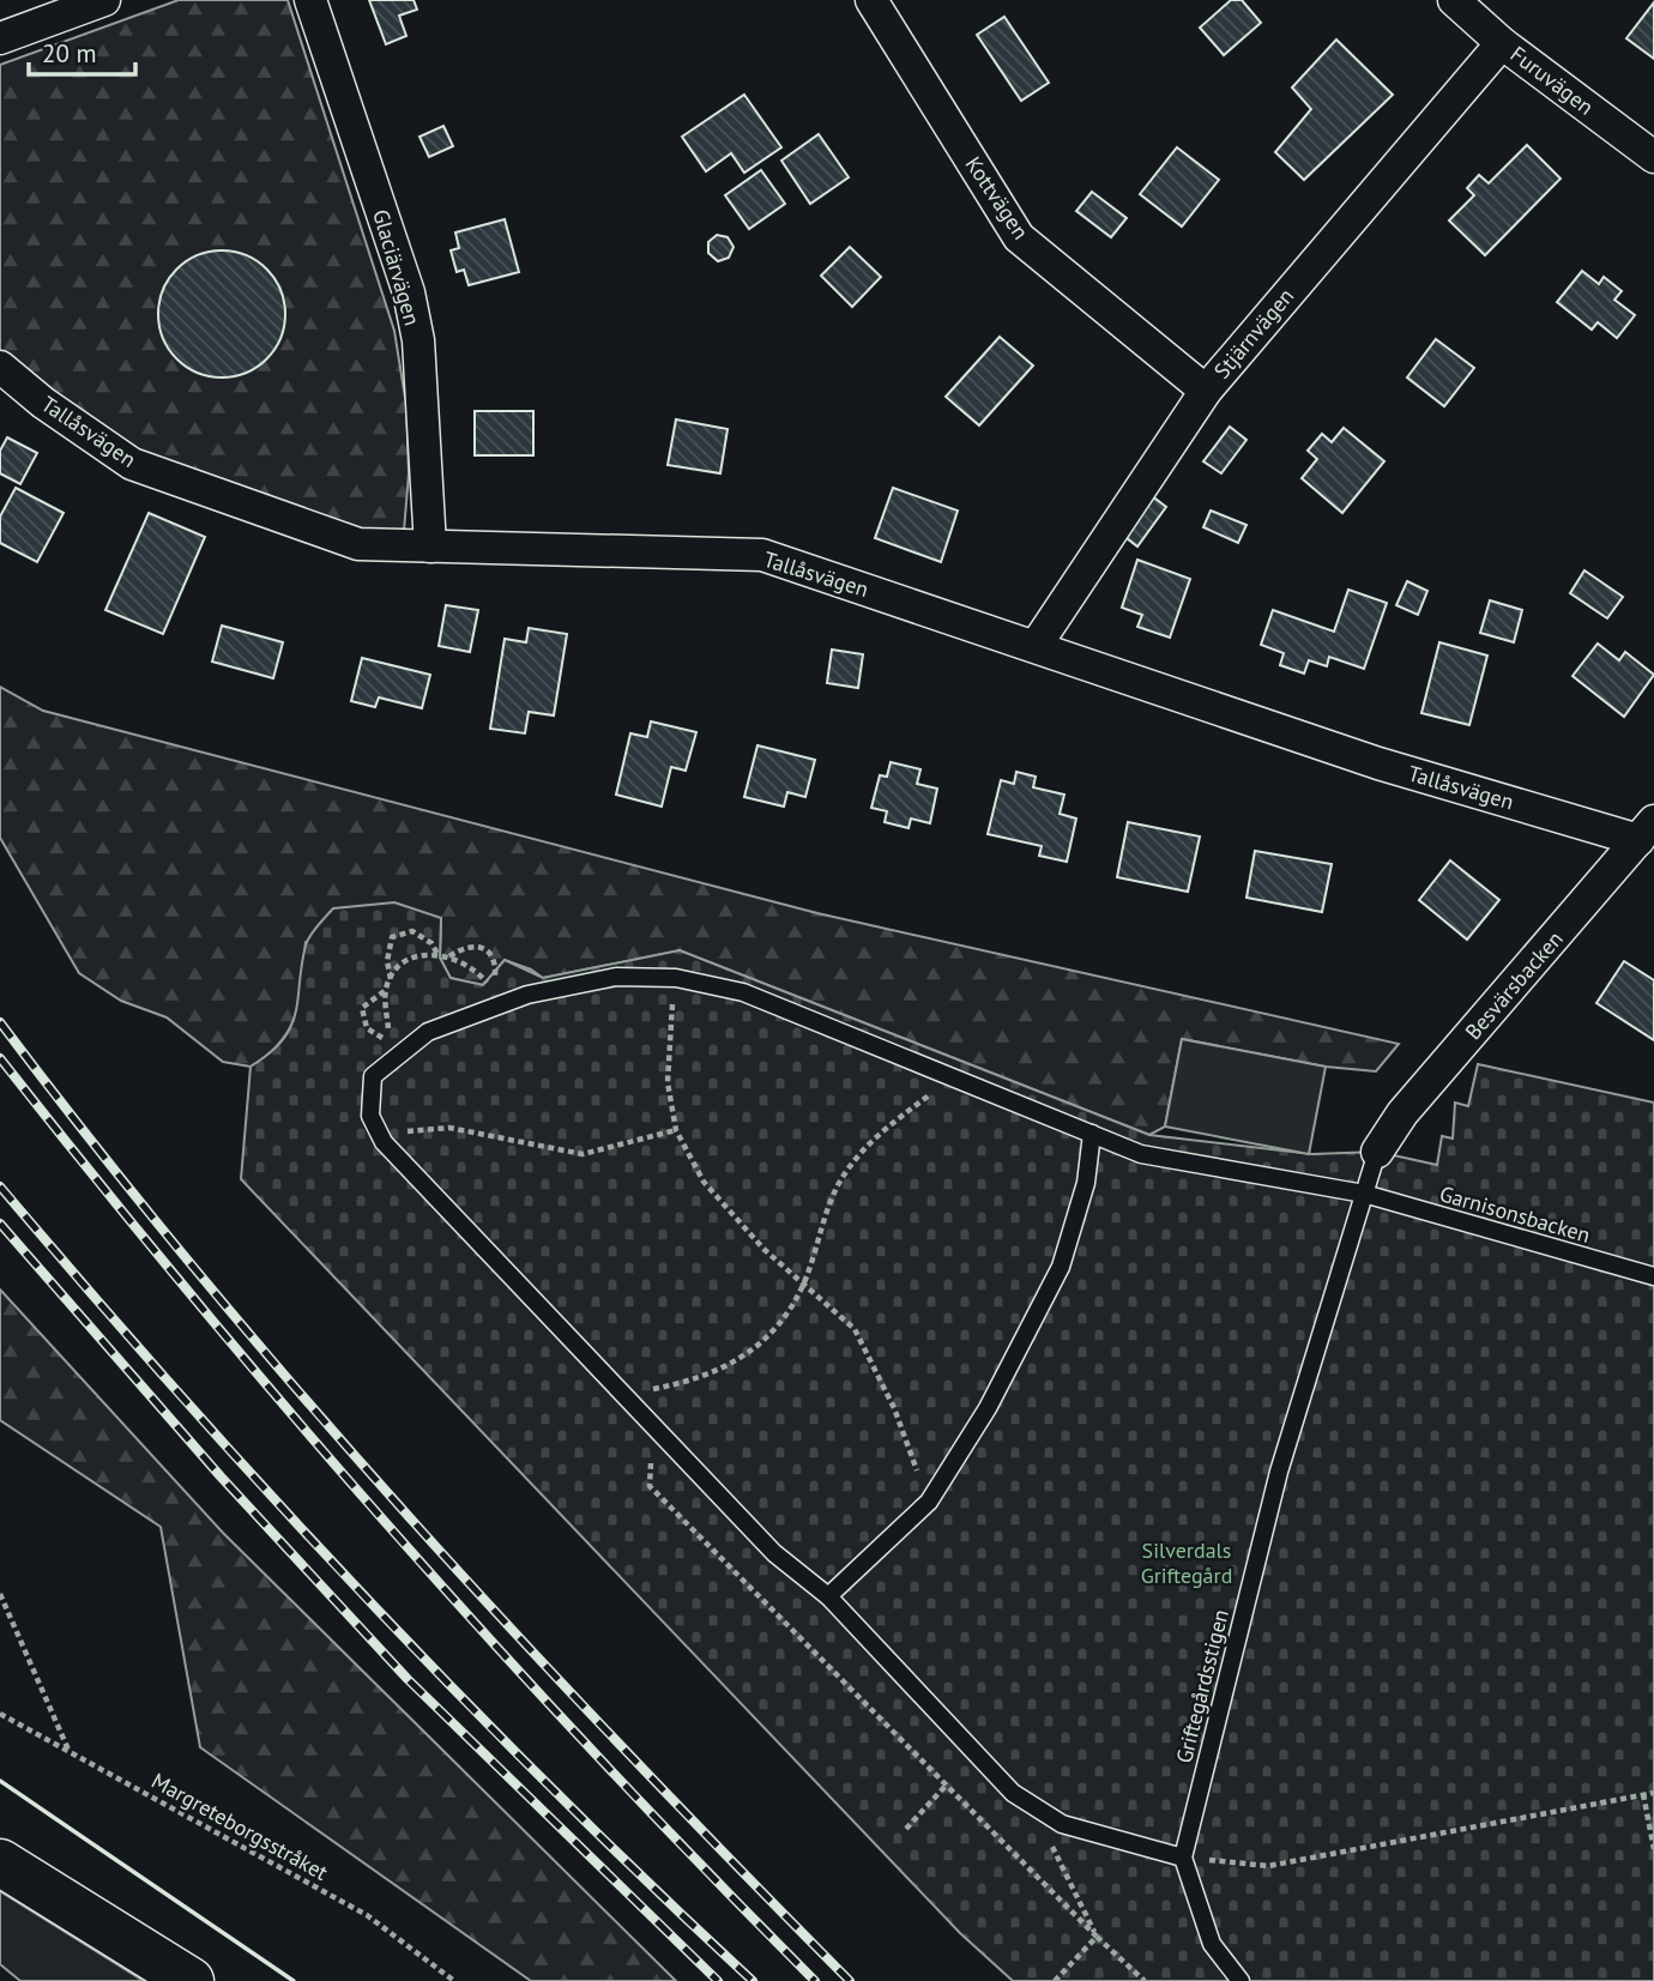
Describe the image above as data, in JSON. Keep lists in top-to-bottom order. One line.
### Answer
{"streets":{"street":["Furuvägen","Kottvägen","Glaciärvägen","Stjärnvägen","Tallåsvägen","Besvärsbacken"],"lane":["Garnisonsbacken","Griftegårdsstigen"],"path":["Margreteborgsstråket"]},"crossings":[["Furuvägen","Stjärnvägen"],["Kottvägen","Stjärnvägen"],["Glaciärvägen","Tallåsvägen"],["Stjärnvägen","Tallåsvägen"],["Tallåsvägen","Besvärsbacken"],["Besvärsbacken","Griftegårdsstigen"],["Garnisonsbacken","Griftegårdsstigen"]],"parks":["Silverdals Griftegård"],"scale_bar":"20 m"}
